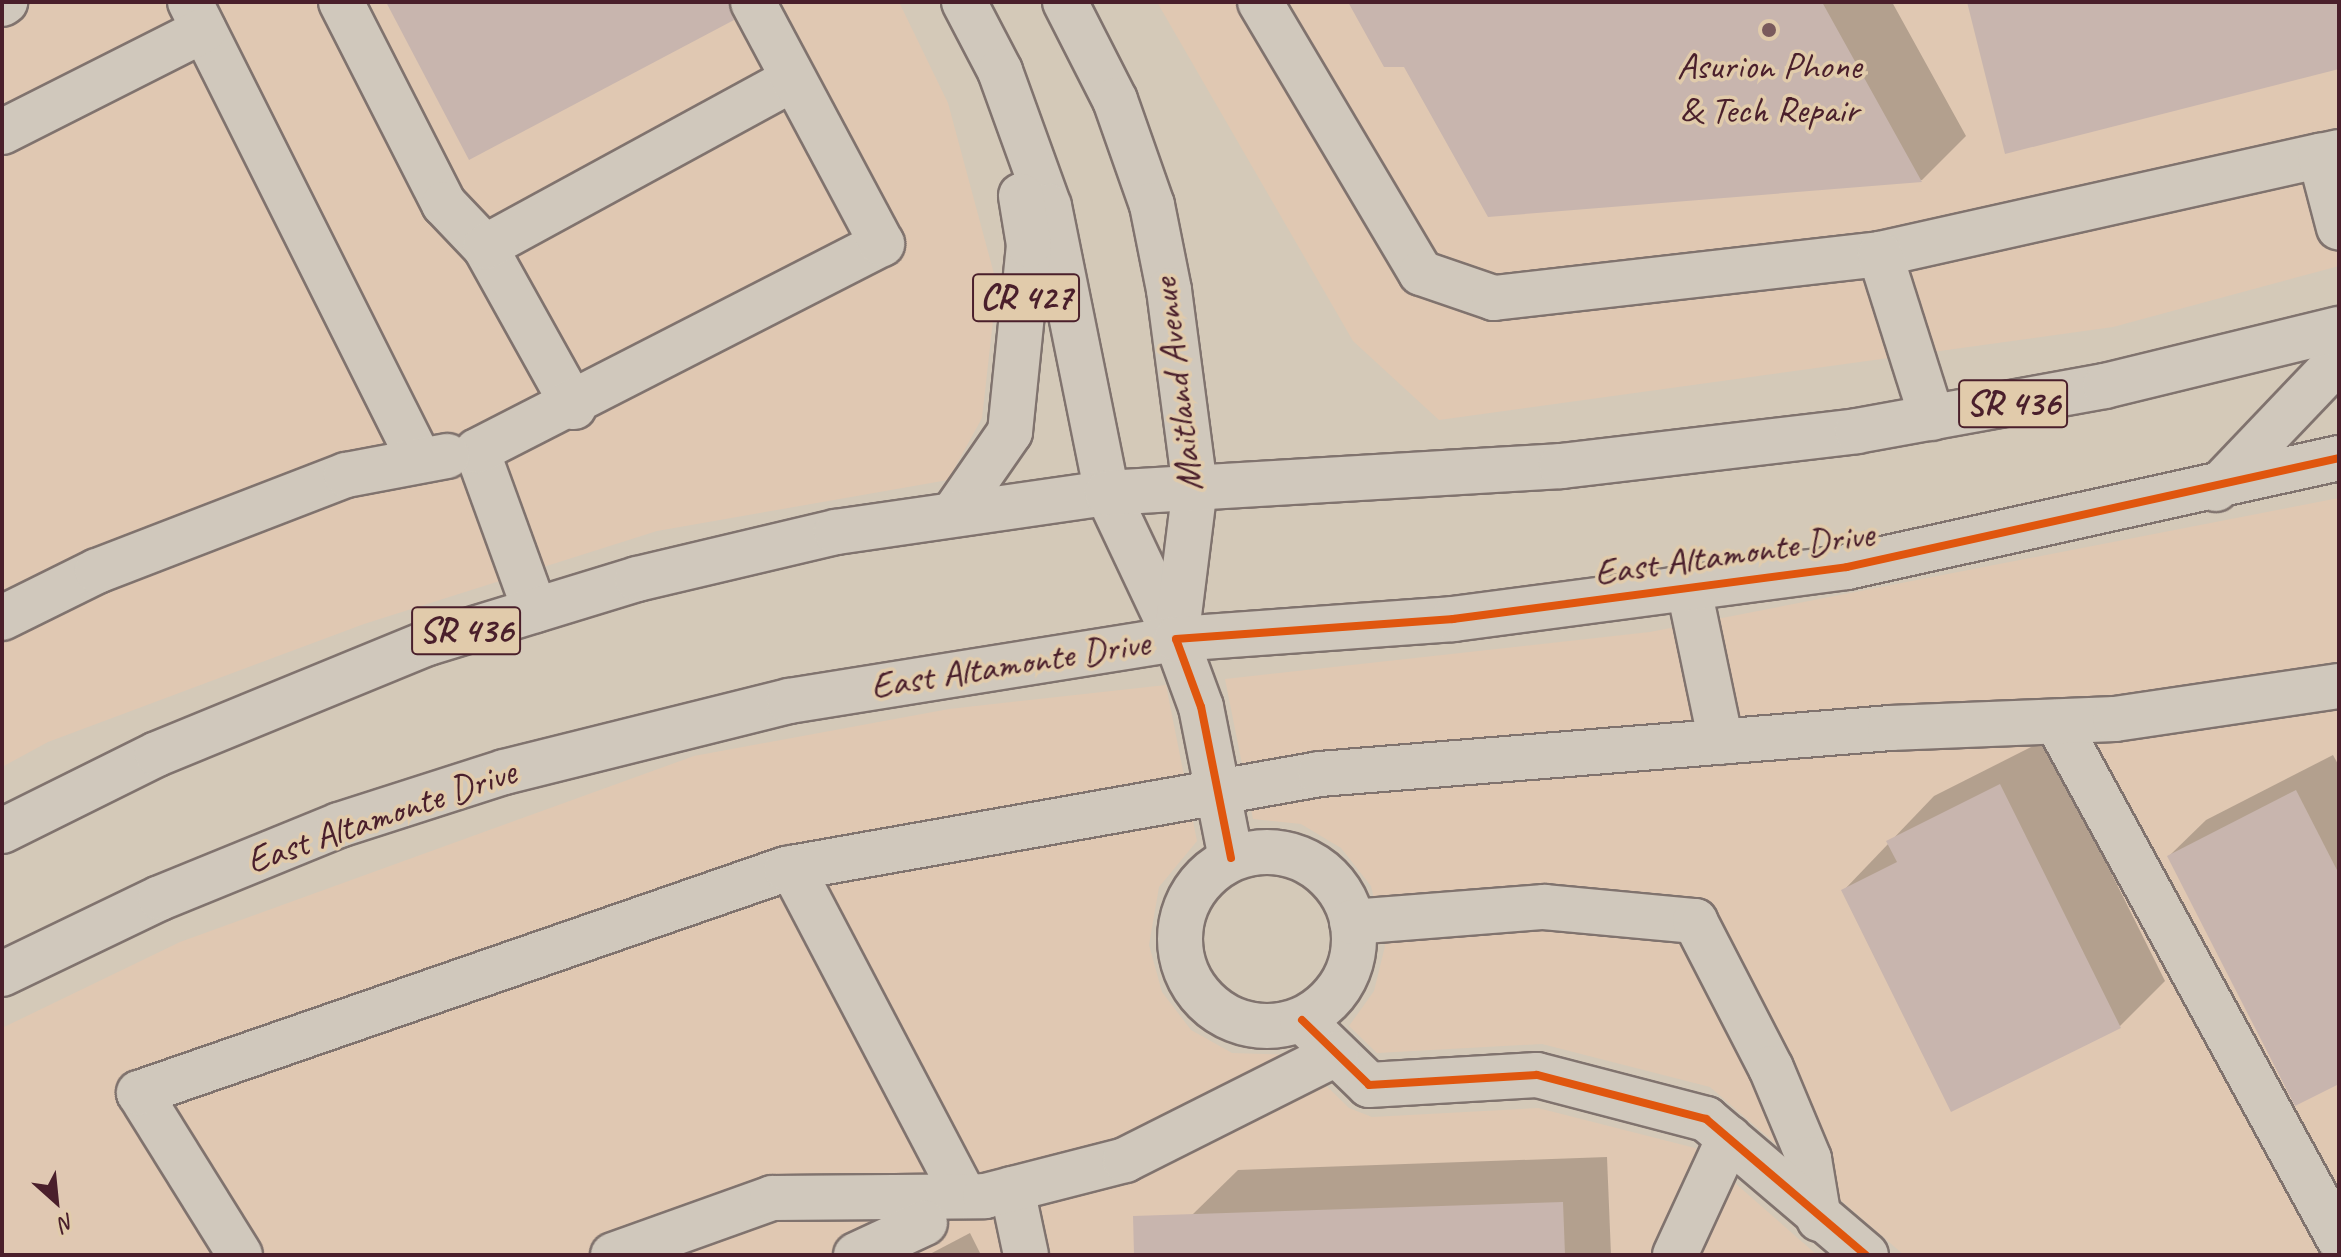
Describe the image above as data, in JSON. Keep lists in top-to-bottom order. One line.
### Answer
{"streets":{"main road":["CR 427","Maitland Avenue","SR 436","East Altamonte Drive"]},"crossings":[["CR 427","Maitland Avenue"],["CR 427","SR 436"],["Maitland Avenue","SR 436"],["Maitland Avenue","East Altamonte Drive"]],"places":["Asurion Phone & Tech Repair"],"north":"bottom right"}
